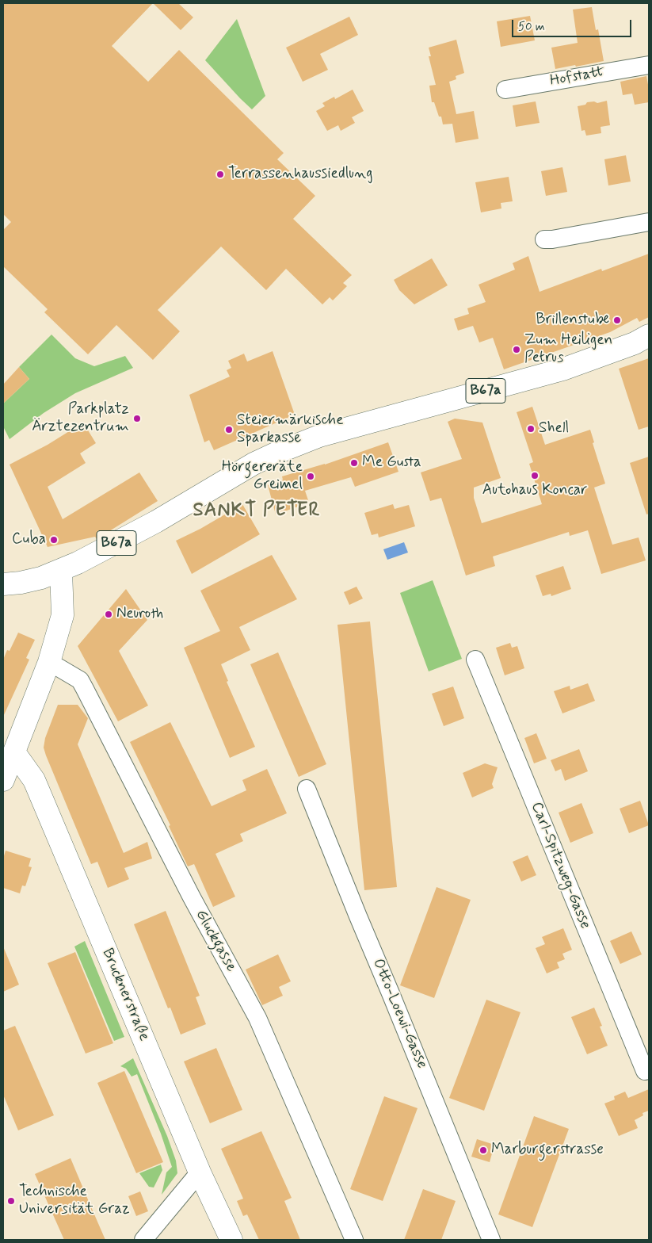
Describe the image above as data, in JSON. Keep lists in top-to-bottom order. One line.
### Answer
{"streets":{"main road":["B67a","Brucknerstraße"],"street":["Hofstatt","Carl-Spitzweg-Gasse","Gluckgasse","Otto-Loewi-Gasse"]},"districts":["SANKT PETER"],"places":["Terrassenhaussiedlung","Brillenstube","Zum Heiligen Petrus","Parkplatz Ärztezentrum","Shell","Steiermärkische Sparkasse","Me Gusta","Autohaus Koncar","Hörgereräte Greimel","Cuba","Neuroth","Marburgerstrasse","Technische Universität Graz"],"scale_bar":"50 m"}
